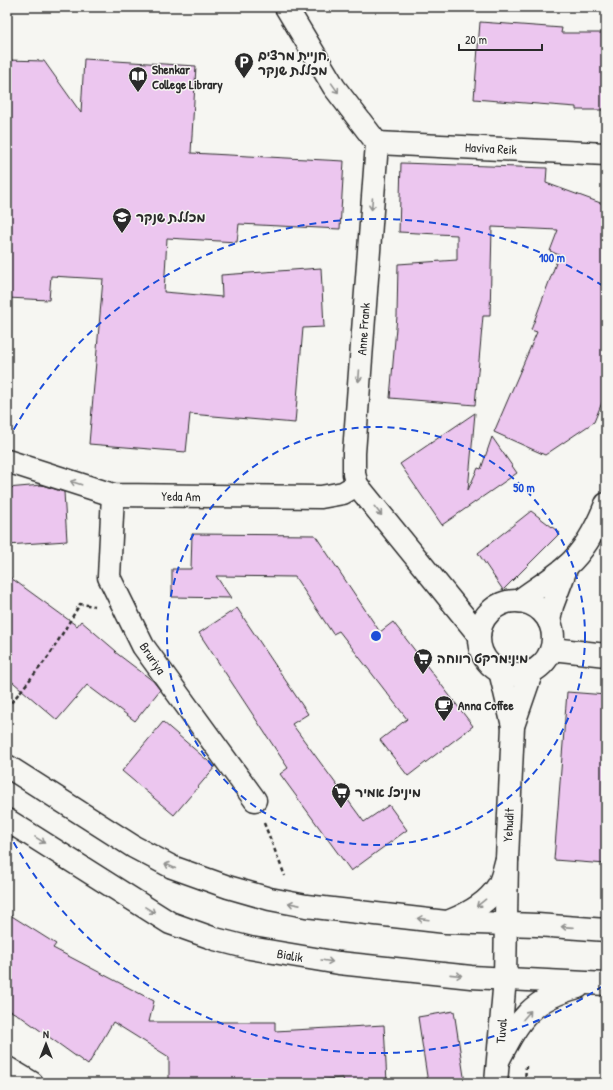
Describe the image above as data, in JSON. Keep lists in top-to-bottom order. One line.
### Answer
{"streets":{"street":["Haviva Reik","Anne Frank","Yeda Am","Bruriya","Yehudit","Bialik","Tuval"]},"crossings":[["Haviva Reik","Anne Frank"],["Anne Frank","Yeda Am"],["Yeda Am","Bruriya"],["Yehudit","Bialik"],["Yehudit","Tuval"],["Bialik","Tuval"]],"one_way":["Anne Frank"],"places":{"parking":["חניית מרצים, מכללת שנקר"],"library":["Shenkar College Library"],"school or university":["מכללת שנקר"],"supermarket":["מינימרקט רווחה","מיניכל אמיר"],"cafe":["Anna Coffee"]},"scale_bar":"20 m","north":"top","rings":["100 m","50 m"]}
